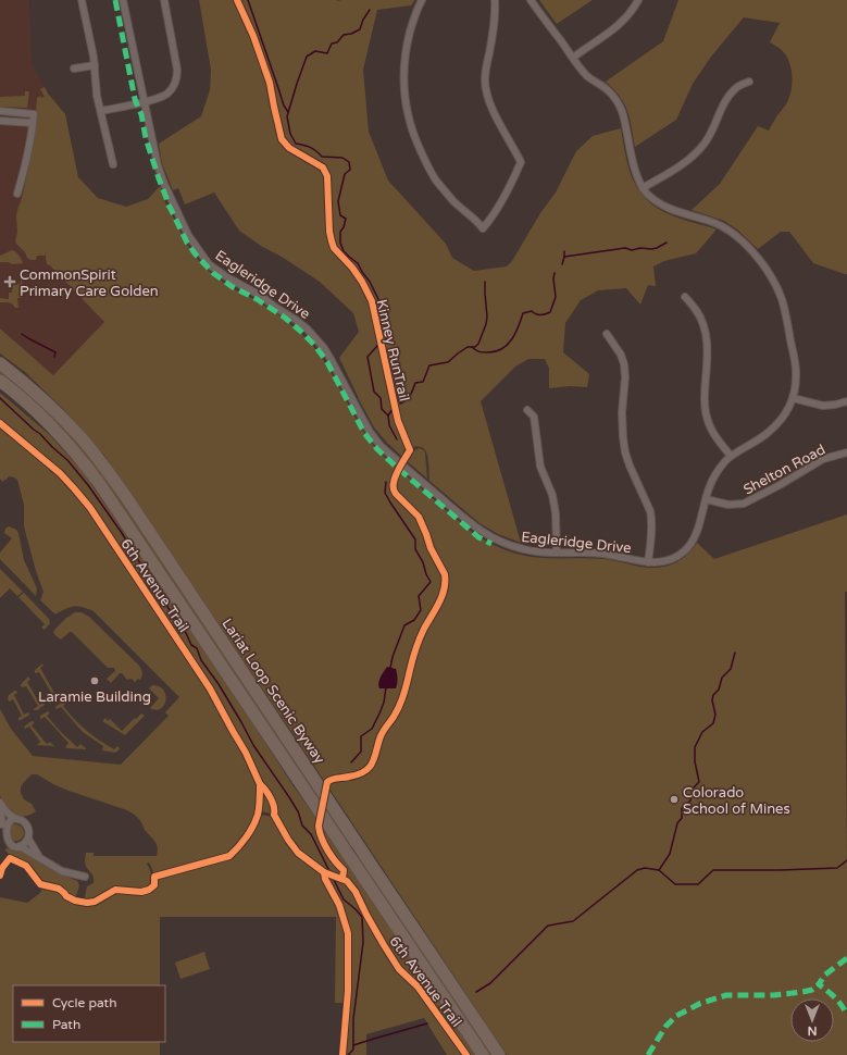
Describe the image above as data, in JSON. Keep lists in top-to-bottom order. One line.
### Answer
{"streets":{"highway":["Lariat Loop Scenic Byway"],"street":["Eagleridge Drive","Shelton Road"],"cycle path":["Kinney RunTrail","6th Avenue Trail"]},"crossings":[["Eagleridge Drive","Shelton Road"]],"places":{"health":["CommonSpirit Primary Care Golden"],"other":["Laramie Building","Colorado School of Mines"]},"legend":["Cycle path","Path"],"north":"bottom"}
